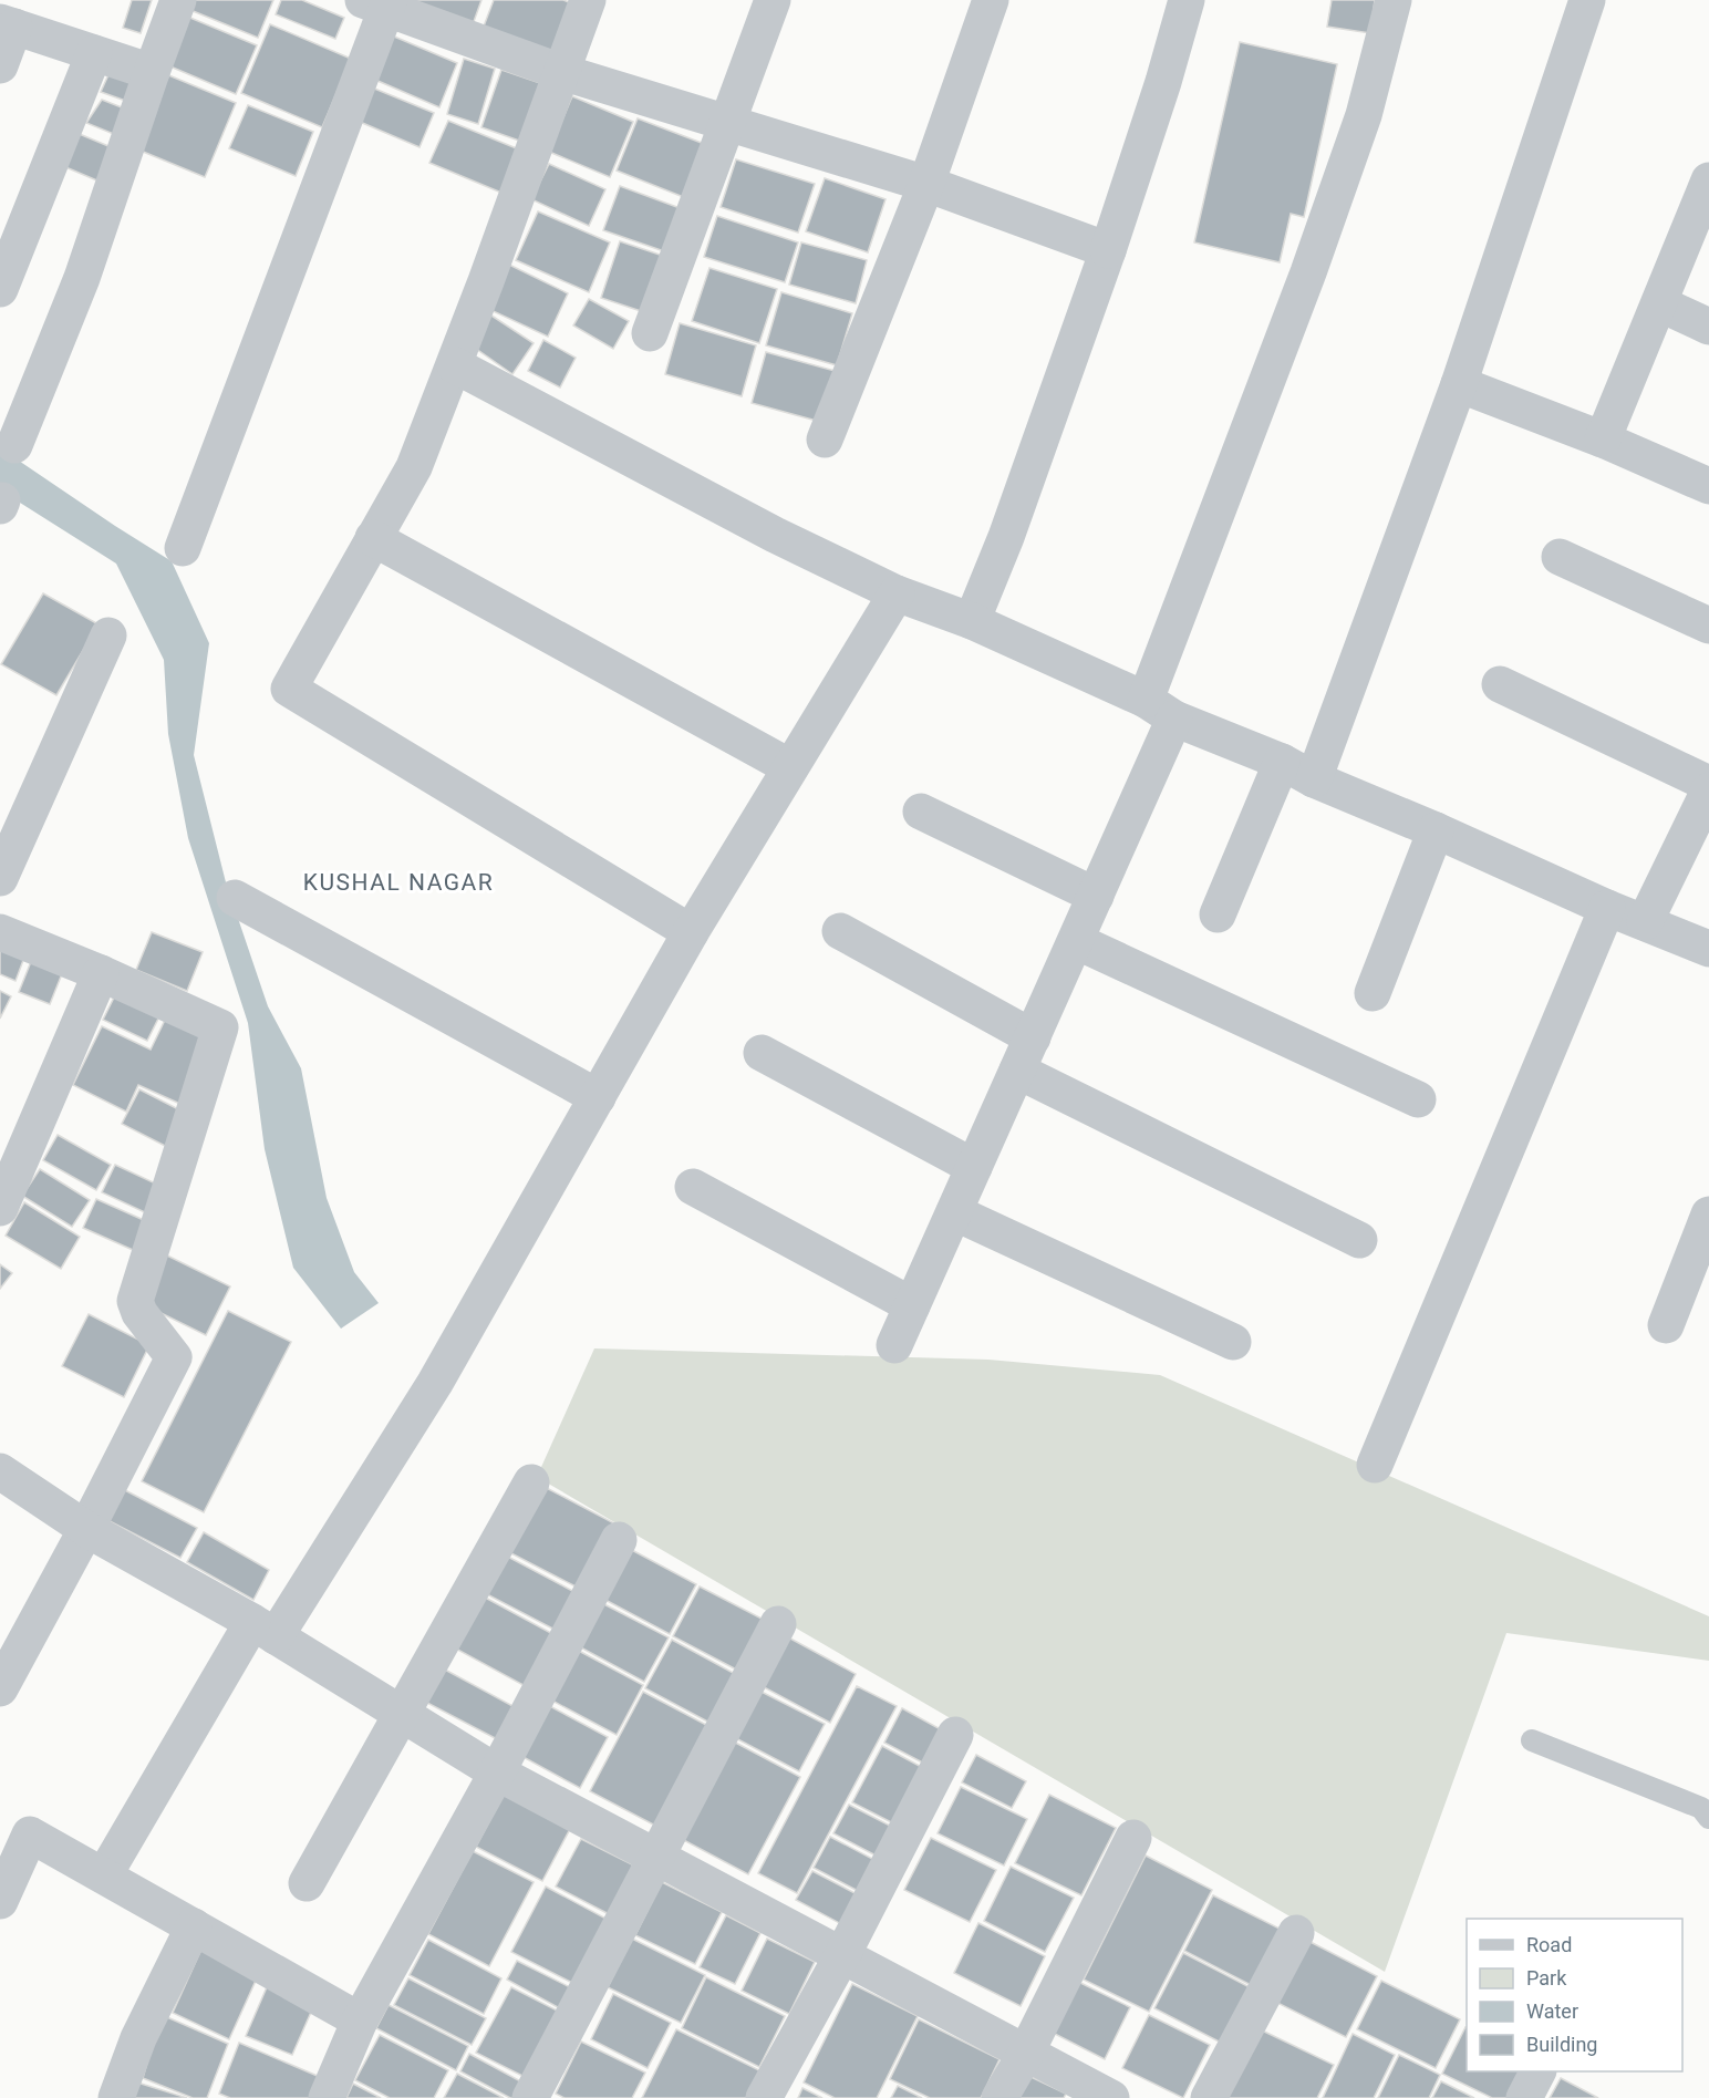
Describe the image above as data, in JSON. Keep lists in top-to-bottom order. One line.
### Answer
{"districts":["KUSHAL NAGAR"],"legend":["Road","Park","Water","Building"]}
